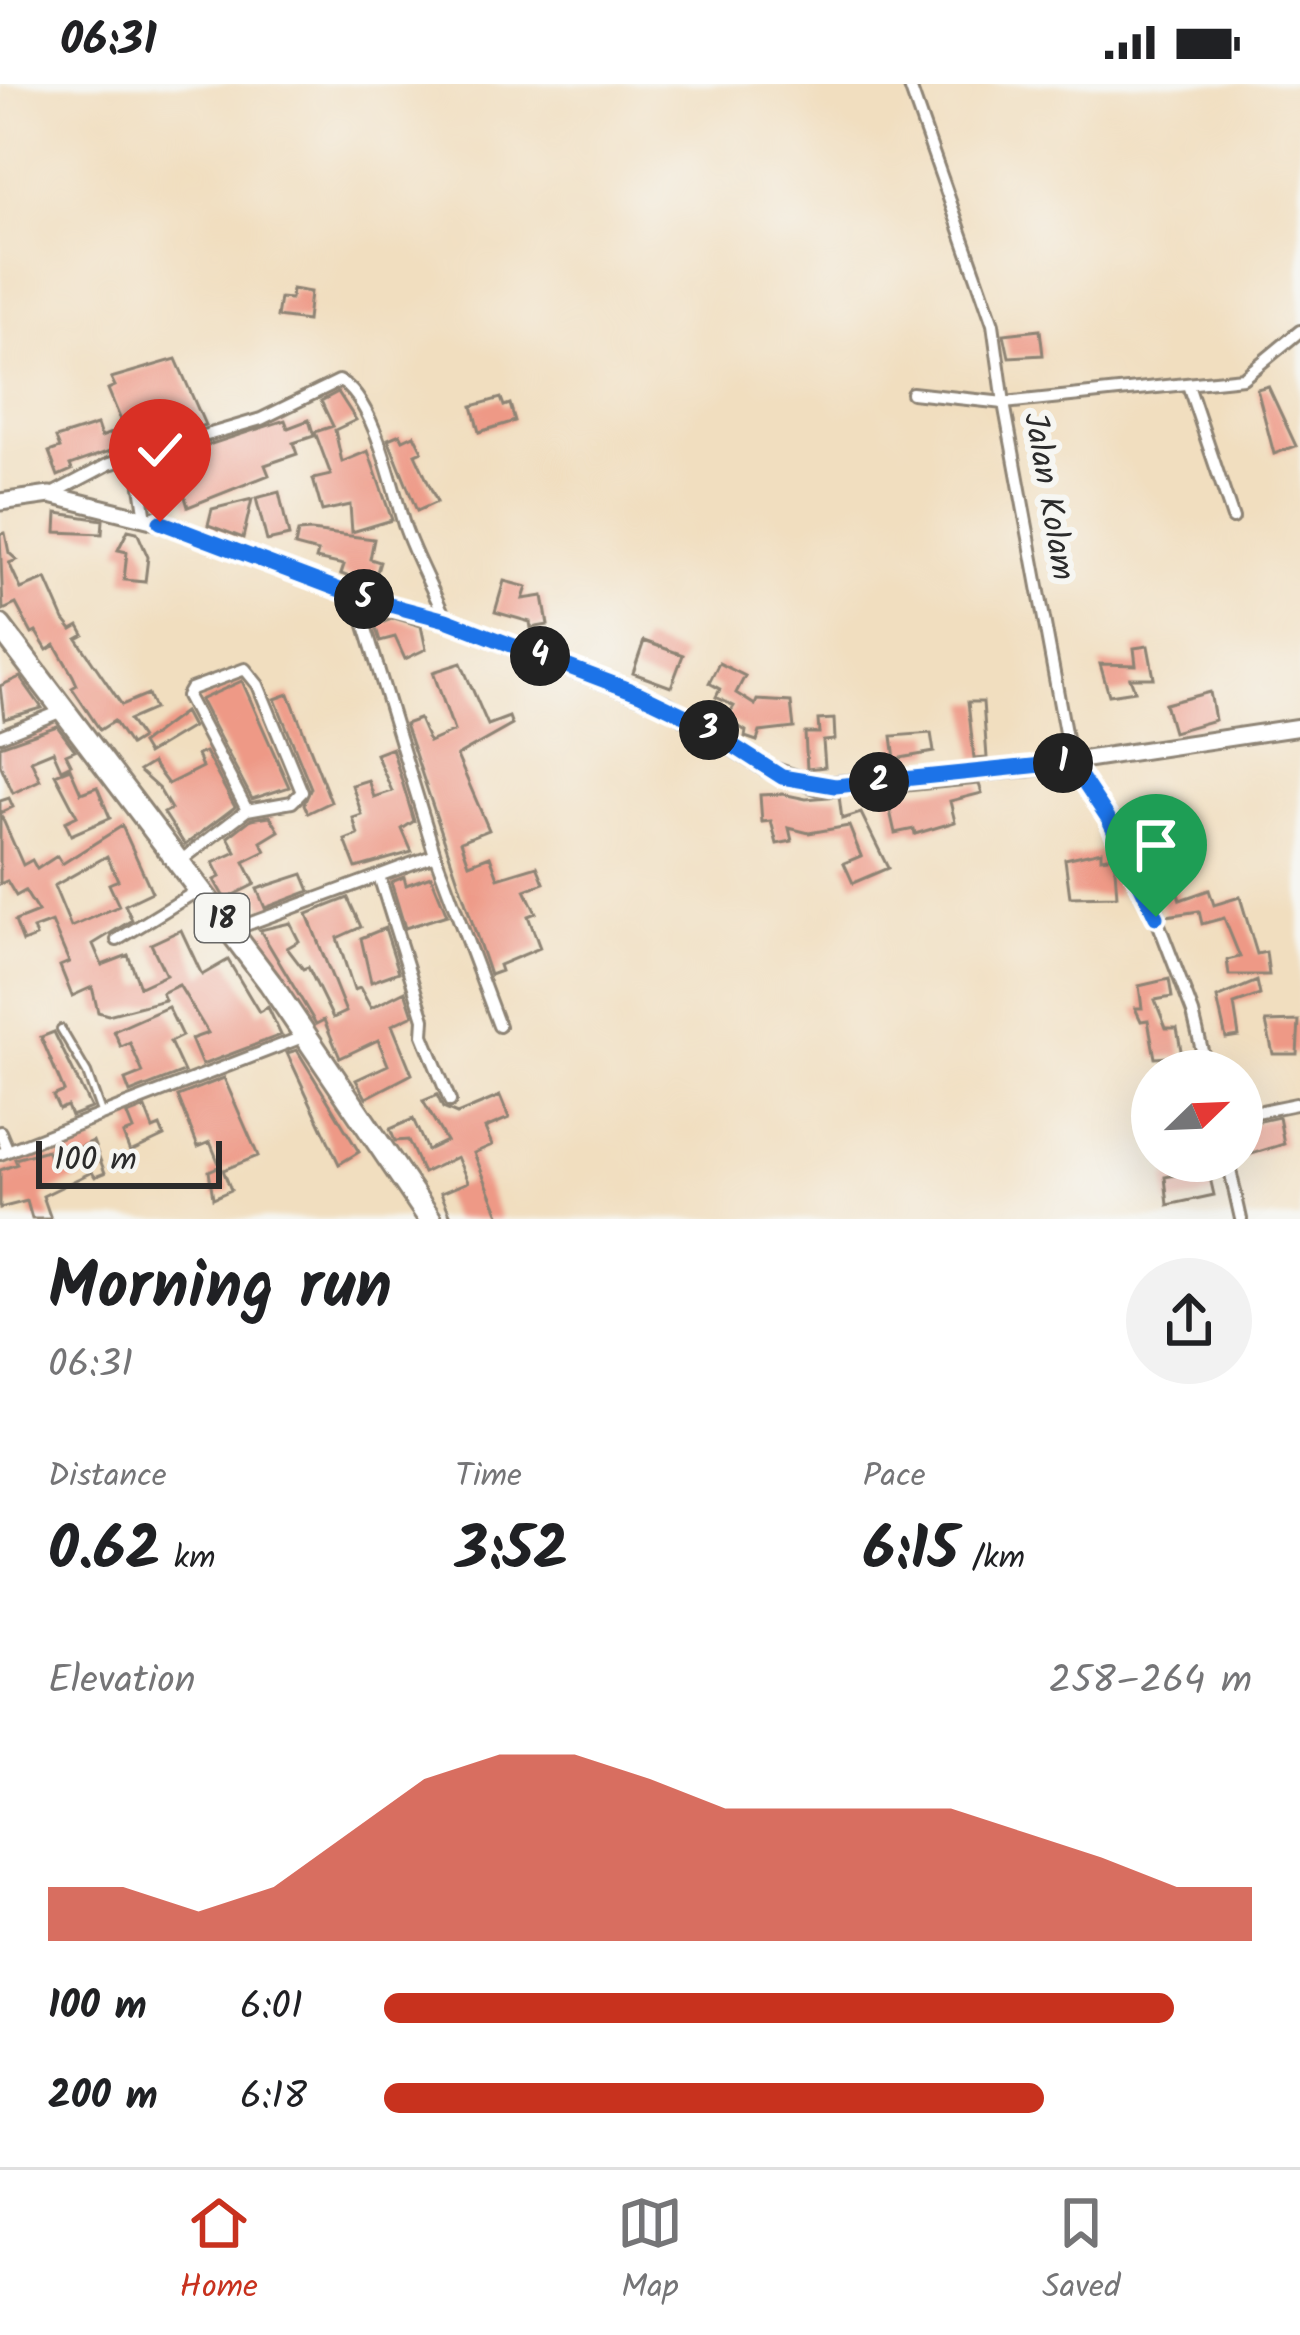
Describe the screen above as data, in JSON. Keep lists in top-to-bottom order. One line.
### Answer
{"streets":{"highway":["18"],"street":["Jalan Kolam"]},"scale_bar":"100 m","north":"top right","page":{"status":"06:31","pins":["5","4","3","1","2"],"scale":"100 m","heading":["Morning run","06:31"],"stats":[["Distance","0.62 km"],["Time","3:52"],["Pace","6:15 /km"]],"chart":["Elevation","258–264 m"],"list":[{"name":"100 m","note":"6:01"},{"name":"200 m","note":"6:18"}],"tabs":["Home","Map","Saved"]}}
